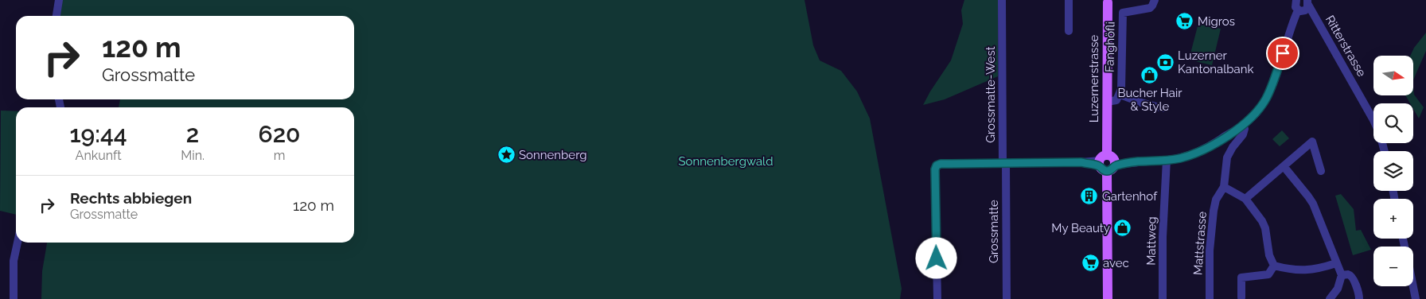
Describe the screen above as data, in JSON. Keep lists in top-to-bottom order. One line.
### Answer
{"streets":{"main road":["Luzernerstrasse"],"street":["Ritterstrasse","Fanghöfli","Grossmatte-West","Grossmatte","Mattweg","Mattstrasse"]},"crossings":[["Grossmatte-West","Grossmatte"]],"parks":["Sonnenbergwald"],"places":{"supermarket":["Migros","avec"],"bank":["Luzerner Kantonalbank"],"shop":["Bucher Hair & Style","My Beauty"],"place":["Sonnenberg"],"building":["Gartenhof"]},"north":"right","page":{"turn":["120 m","Grossmatte"],"map_buttons":["+","−"],"eta":["19:44","Ankunft","2","Min.","620","m"],"list":[{"name":"Rechts abbiegen","note":"Grossmatte","value":"120 m"}]}}
